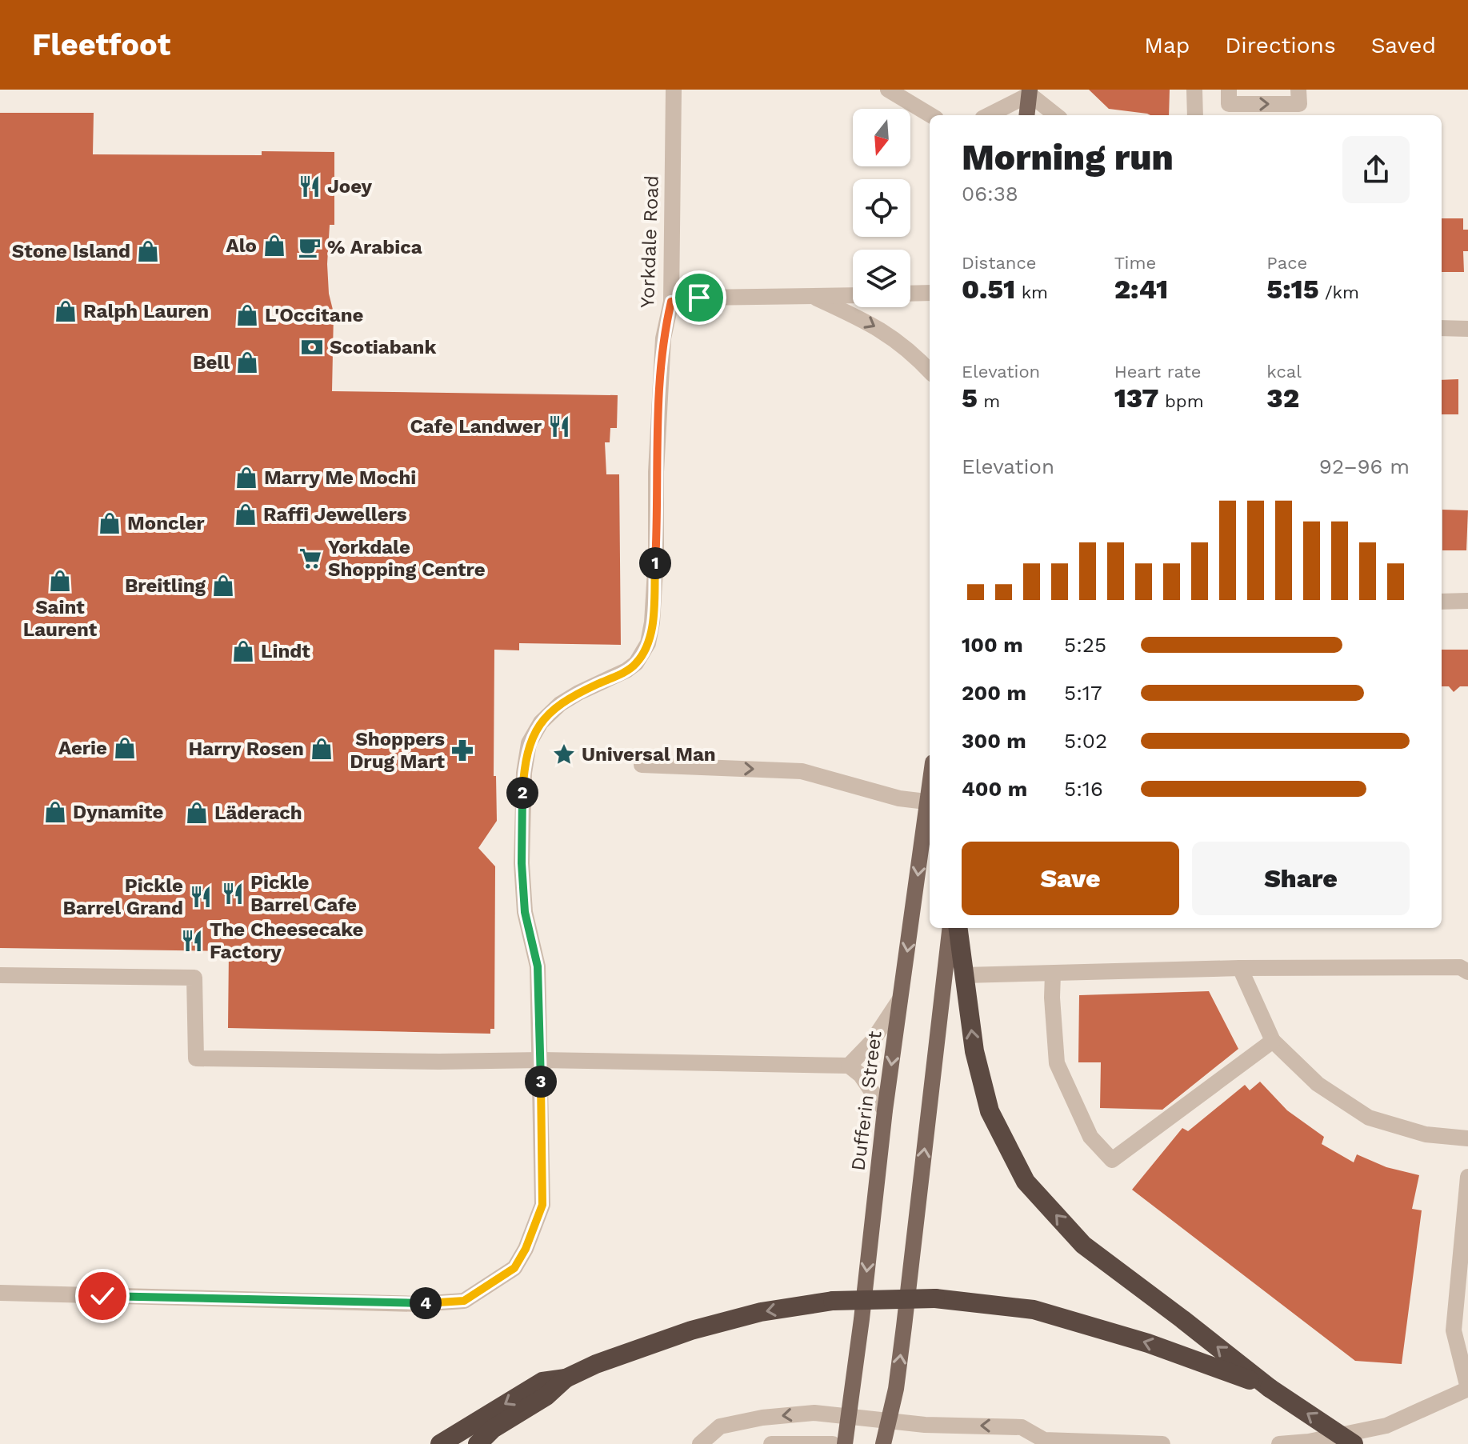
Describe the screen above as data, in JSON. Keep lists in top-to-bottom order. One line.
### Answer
{"streets":{"main road":["Dufferin Street"],"street":["Yorkdale Road"]},"places":{"restaurant":["Joey","Cafe Landwer","Pickle Barrel Cafe","Pickle Barrel Grand","The Cheesecake Factory"],"shop":["Alo","Stone Island","Ralph Lauren","L'Occitane","Bell","Marry Me Mochi","Raffi Jewellers","Moncler","Saint Laurent","Breitling","Lindt","Aerie","Harry Rosen","Dynamite","Läderach"],"cafe":["% Arabica"],"bank":["Scotiabank"],"supermarket":["Yorkdale Shopping Centre"],"pharmacy":["Shoppers Drug Mart"],"place":["Universal Man"]},"north":"bottom","page":{"header":"Fleetfoot","nav":["Map","Directions","Saved"],"heading":["Morning run","06:38"],"stats":[["Distance","0.51 km"],["Time","2:41"],["Pace","5:15 /km"],["Elevation","5 m"],["Heart rate","137 bpm"],["kcal","32"]],"chart":["Elevation","92–96 m"],"pins":["1","2","3","4"],"list":[{"name":"100 m","note":"5:25"},{"name":"200 m","note":"5:17"},{"name":"300 m","note":"5:02"},{"name":"400 m","note":"5:16"}],"buttons":["Save","Share"]}}
